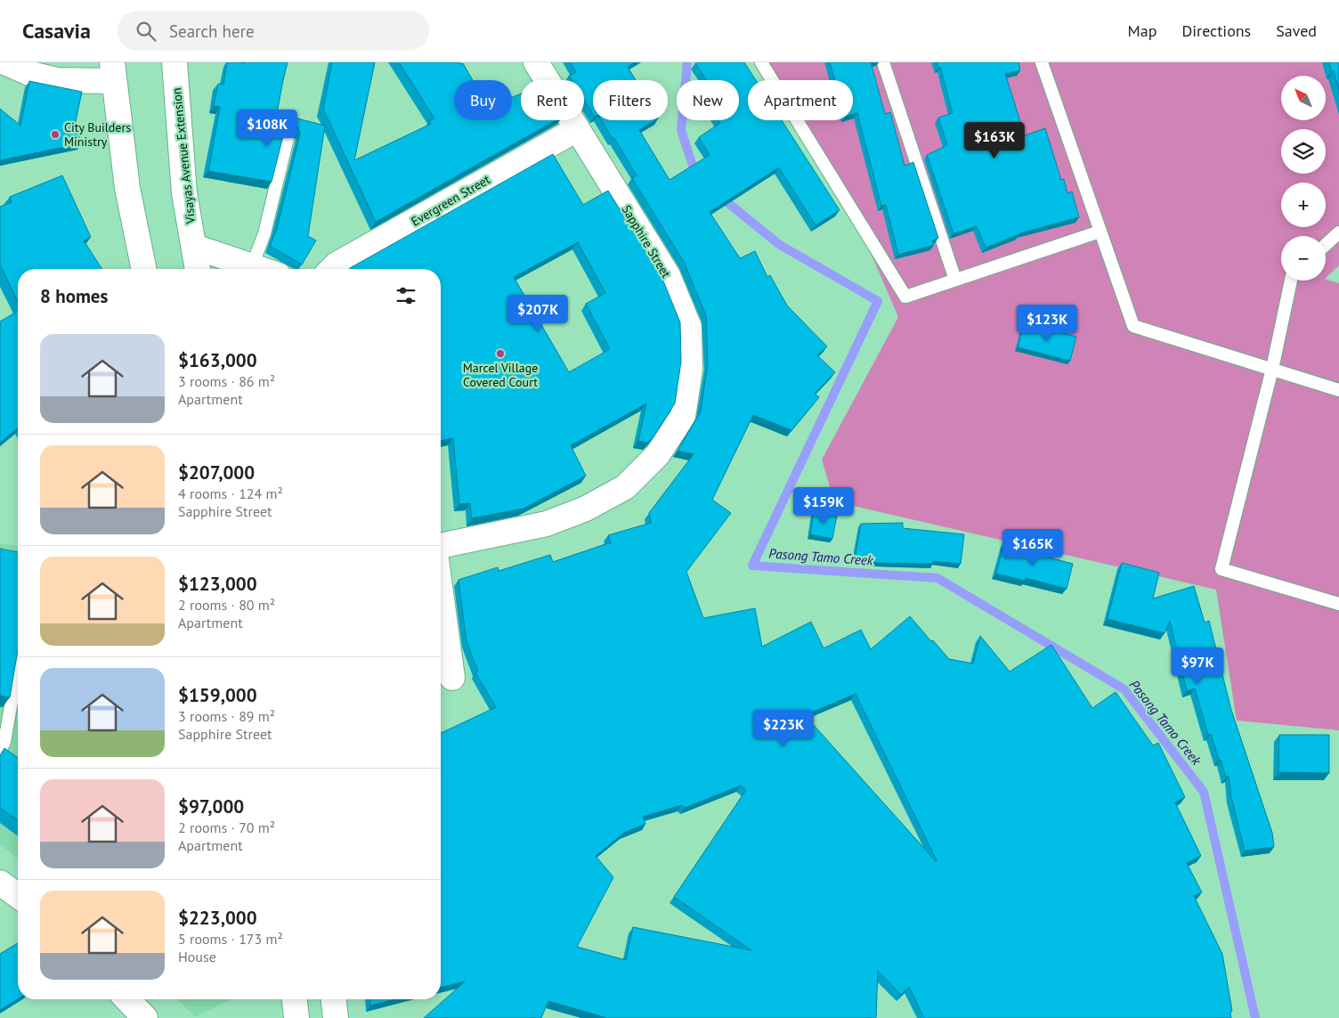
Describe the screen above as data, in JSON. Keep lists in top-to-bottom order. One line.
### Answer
{"streets":{"street":["Visayas Avenue Extension","Evergreen Street","Sapphire Street"]},"crossings":[["Evergreen Street","Sapphire Street"]],"water":["Pasong Tamo Creek"],"places":["City Builders Ministry","Marcel Village Covered Court"],"north":"top left","page":{"header":"Casavia","search":"Search here","nav":["Map","Directions","Saved"],"map_buttons":["+","−"],"chip":["Buy","Rent","Filters","New","Apartment"],"price":["$108K","$163K","$207K","$123K","$159K","$165K","$97K","$223K"],"heading":"8 homes","list":[{"name":"$163,000","note":"3 rooms · 86 m² · Apartment"},{"name":"$207,000","note":"4 rooms · 124 m² · Sapphire Street"},{"name":"$123,000","note":"2 rooms · 80 m² · Apartment"},{"name":"$159,000","note":"3 rooms · 89 m² · Sapphire Street"},{"name":"$97,000","note":"2 rooms · 70 m² · Apartment"},{"name":"$223,000","note":"5 rooms · 173 m² · House"}]}}
